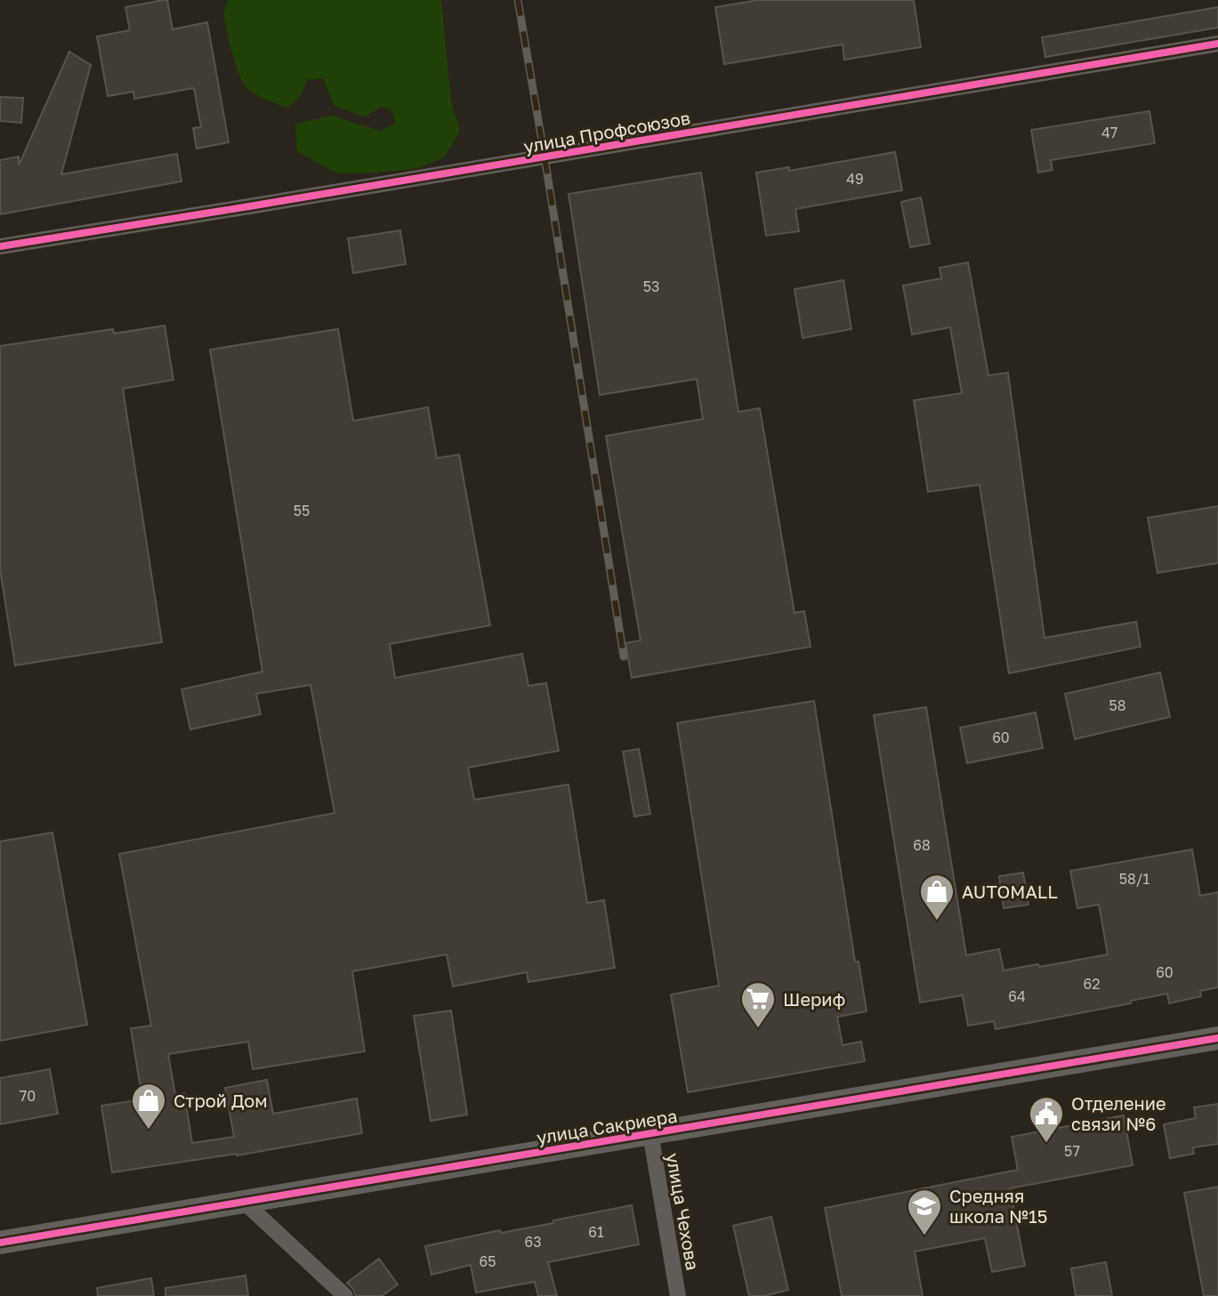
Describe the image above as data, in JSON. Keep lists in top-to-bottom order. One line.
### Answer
{"streets":{"street":["улица Профсоюзов","улица Сакриера","улица Чехова"]},"crossings":[["улица Сакриера","улица Чехова"]],"places":{"shop":["AUTOMALL","Строй Дом"],"supermarket":["Шериф"],"public building":["Отделение связи №6"],"school or university":["Средняя школа №15"]},"house_numbers":["47","49","53","55","58","60","68","58/1","60","62","64","70","57","61","63","65"]}
